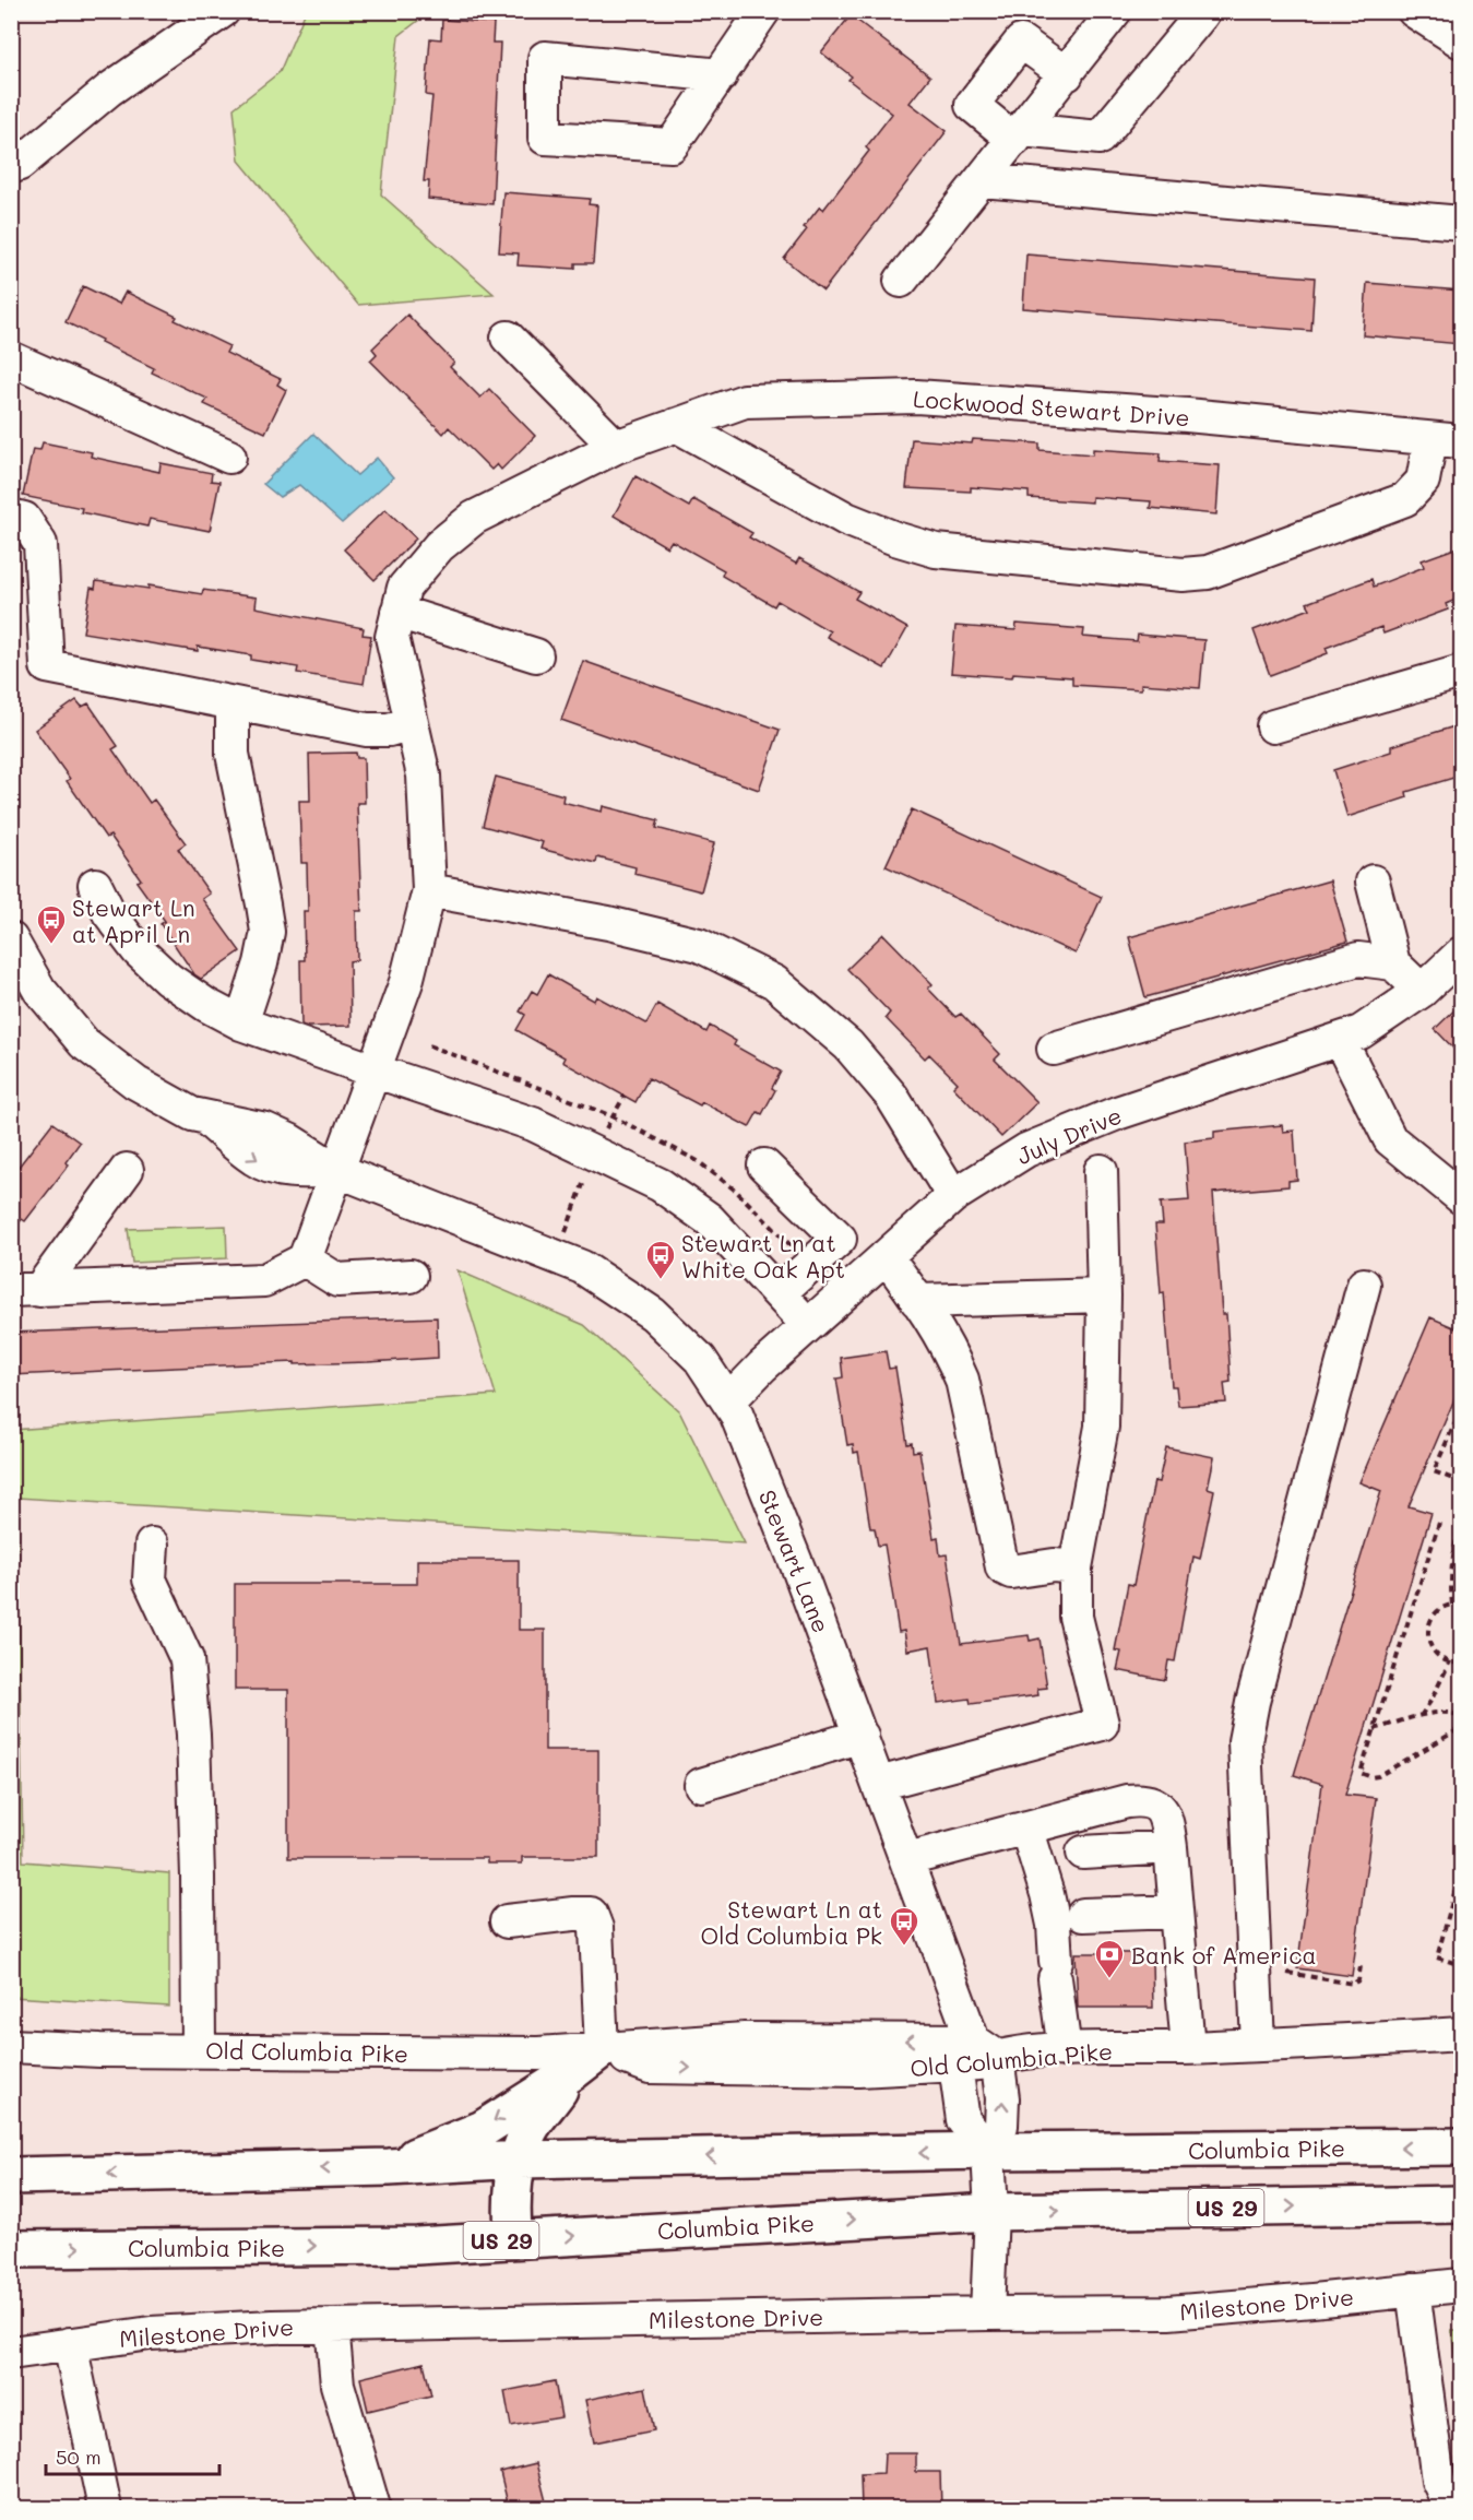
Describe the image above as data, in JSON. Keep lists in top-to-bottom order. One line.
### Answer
{"streets":{"highway":["Columbia Pike","US 29"],"street":["Lockwood Stewart Drive","July Drive","Stewart Lane","Old Columbia Pike","Milestone Drive"]},"crossings":[["Lockwood Stewart Drive","Stewart Lane"],["July Drive","Stewart Lane"],["Stewart Lane","Old Columbia Pike"],["Stewart Lane","Columbia Pike"],["Stewart Lane","Milestone Drive"]],"places":{"bus stop":["Stewart Ln at April Ln","Stewart Ln at White Oak Apt","Stewart Ln at Old Columbia Pk"],"bank":["Bank of America"]},"scale_bar":"50 m"}
